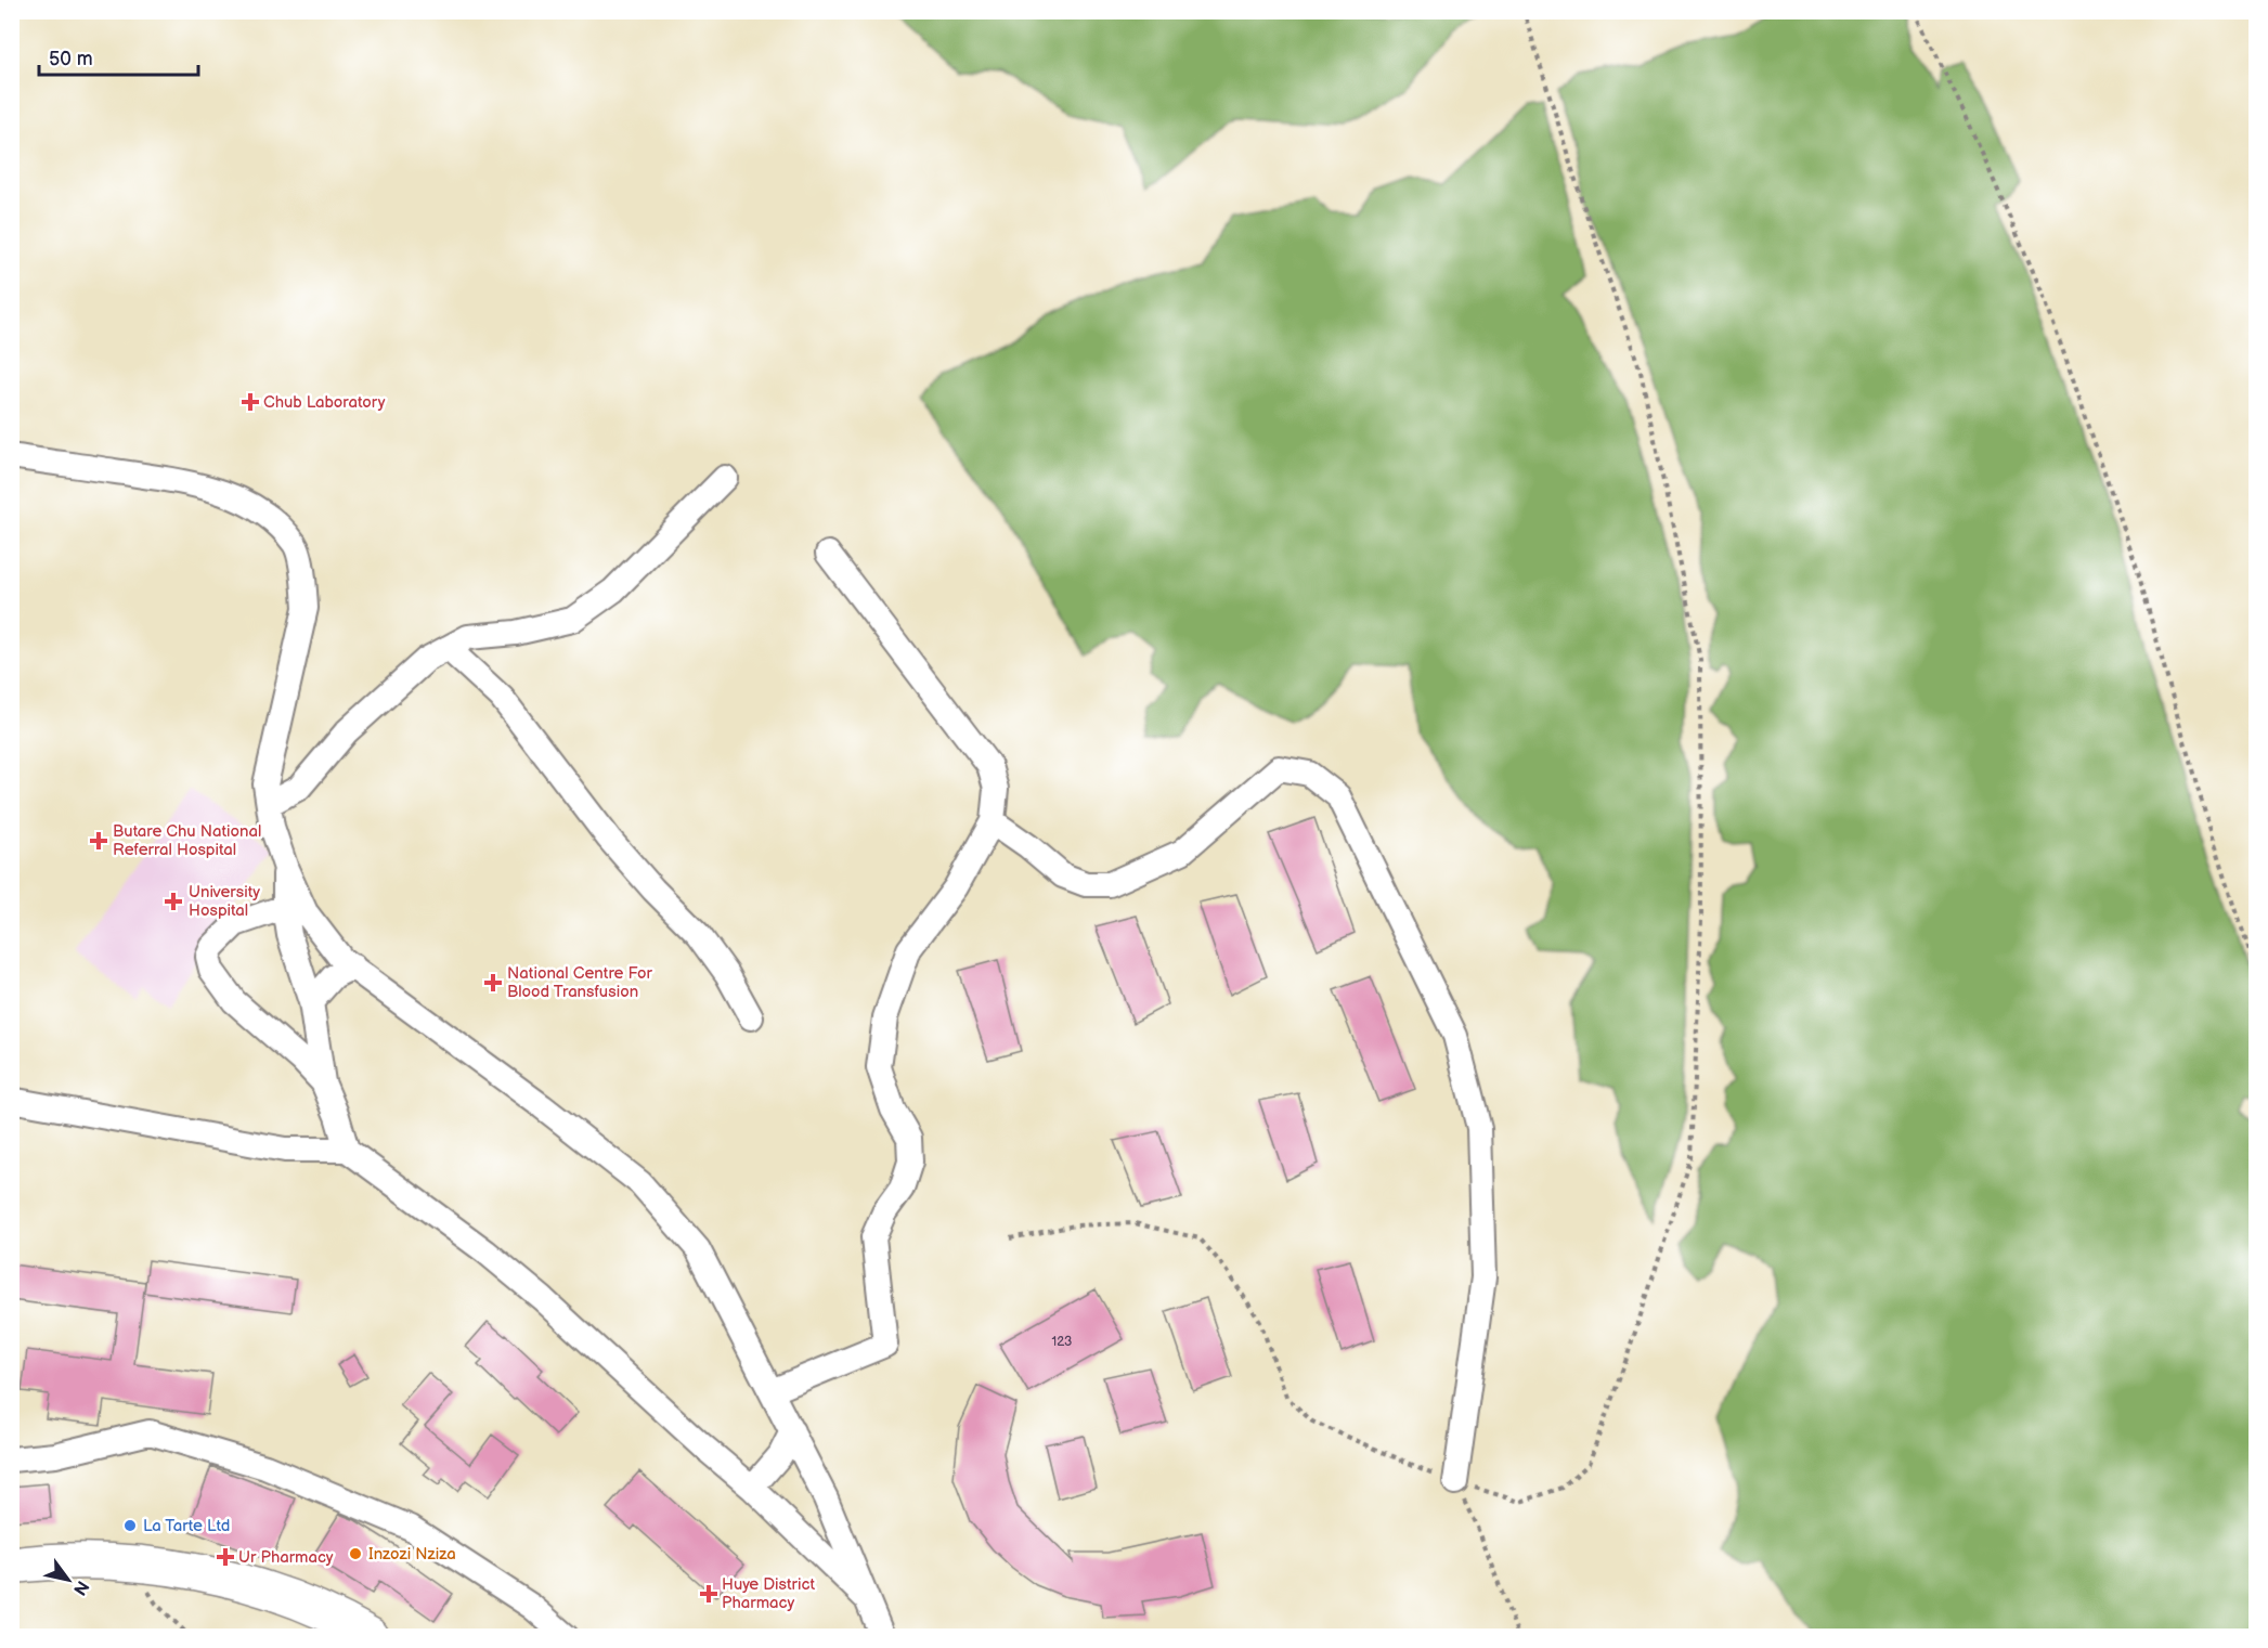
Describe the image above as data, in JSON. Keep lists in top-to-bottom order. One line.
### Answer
{"places":{"health":["Chub Laboratory","Butare Chu National Referral Hospital","University Hospital","National Centre For Blood Transfusion","Ur Pharmacy","Huye District Pharmacy"],"other":["La Tarte Ltd","Inzozi Nziza"]},"house_numbers":["123"],"scale_bar":"50 m","north":"bottom right"}
